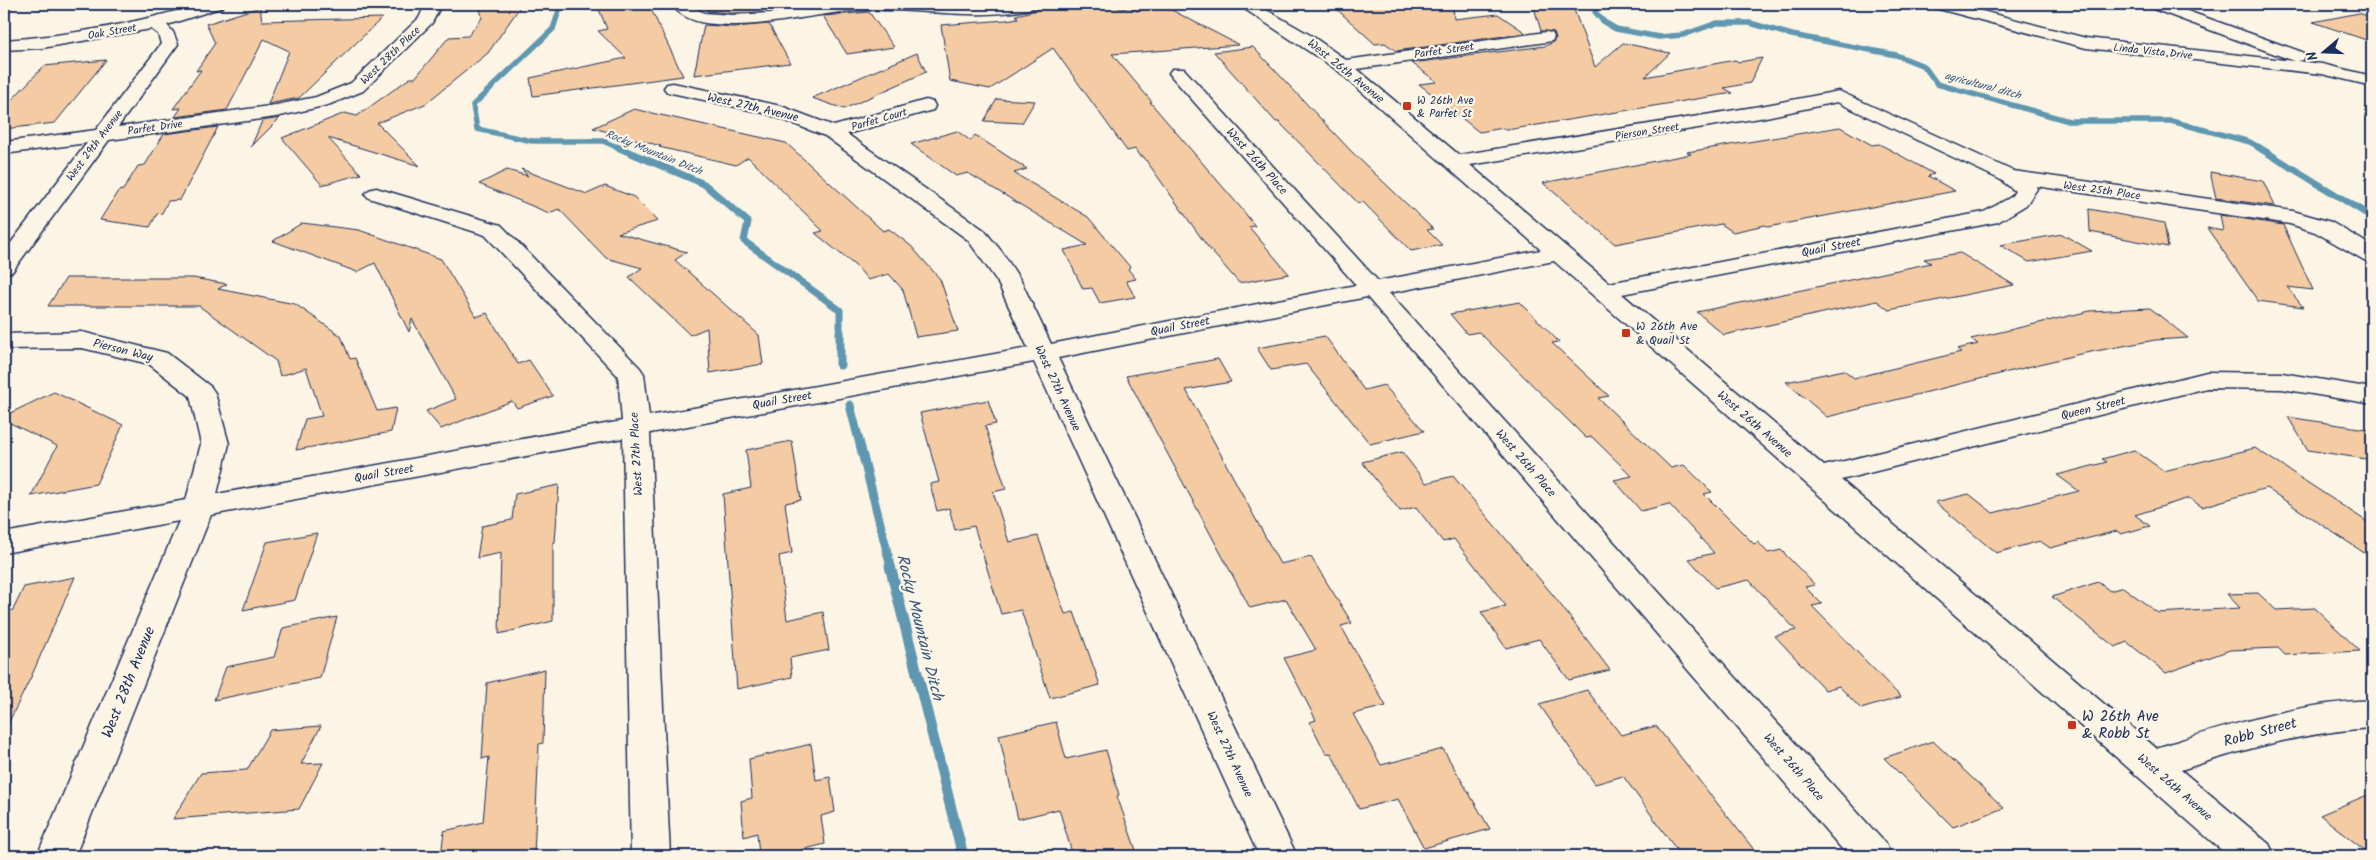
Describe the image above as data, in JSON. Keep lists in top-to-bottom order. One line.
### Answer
{"streets":{"street":["Oak Street","Parfet Street","Linda Vista Drive","West 28th Place","West 26th Avenue","West 27th Avenue","Parfet Court","Parfet Drive","Pierson Street","West 29th Avenue","West 26th Place","West 25th Place","Quail Street","Pierson Way","Queen Street","West 27th Place","West 28th Avenue","Robb Street"]},"crossings":[["Oak Street","West 29th Avenue"],["Parfet Street","West 26th Avenue"],["West 28th Place","Parfet Drive"],["West 26th Avenue","Pierson Street"],["West 26th Avenue","Quail Street"],["West 26th Avenue","Queen Street"],["West 26th Avenue","Robb Street"],["West 27th Avenue","Parfet Court"],["West 27th Avenue","Quail Street"],["Parfet Drive","West 29th Avenue"],["Pierson Street","West 25th Place"],["West 26th Place","Quail Street"],["West 25th Place","Quail Street"],["Quail Street","Pierson Way"],["Quail Street","West 27th Place"],["Quail Street","West 28th Avenue"],["Pierson Way","West 28th Avenue"]],"water":["agricultural ditch","Rocky Mountain Ditch"],"places":{"transit":["W 26th Ave & Parfet St","W 26th Ave & Quail St","W 26th Ave & Robb St"]},"north":"left"}
